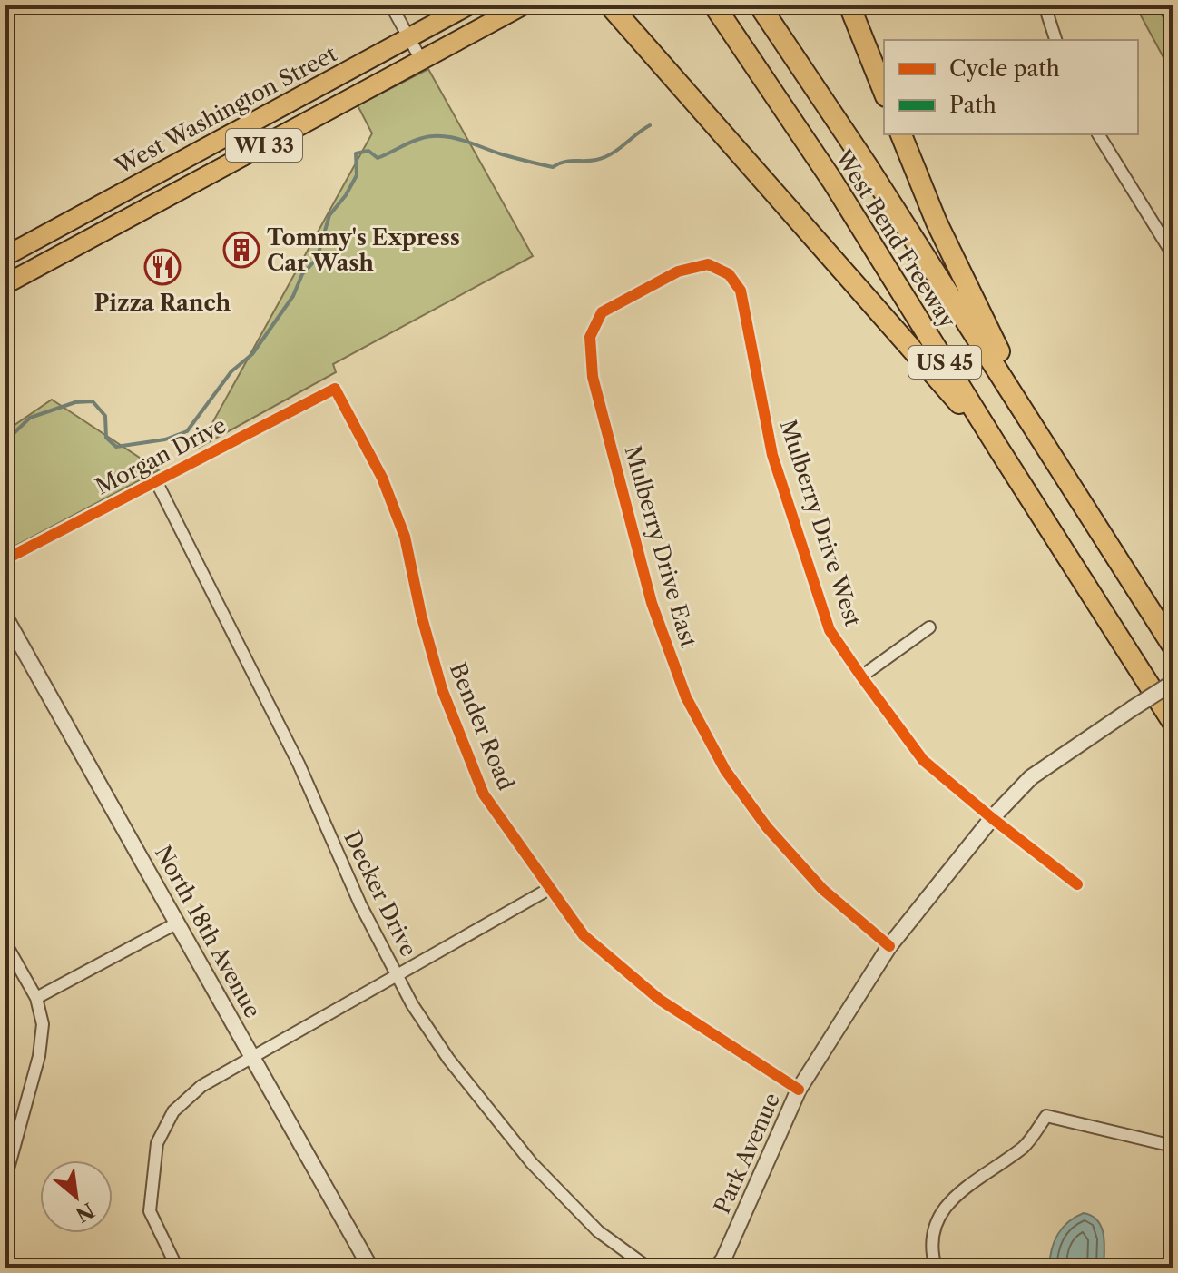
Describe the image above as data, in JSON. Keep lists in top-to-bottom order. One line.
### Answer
{"streets":{"highway":["West Bend Freeway","US 45"],"main road":["West Washington Street","WI 33"],"street":["Morgan Drive","Mulberry Drive West","Mulberry Drive East","Bender Road","Decker Drive","North 18th Avenue","Park Avenue"]},"crossings":[["Morgan Drive","Bender Road"],["Morgan Drive","Decker Drive"],["Mulberry Drive West","Mulberry Drive East"],["Mulberry Drive West","Park Avenue"],["Mulberry Drive East","Park Avenue"],["Bender Road","Park Avenue"]],"places":{"building":["Tommy's Express Car Wash"],"restaurant":["Pizza Ranch"]},"legend":["Cycle path","Path"],"north":"bottom right"}
